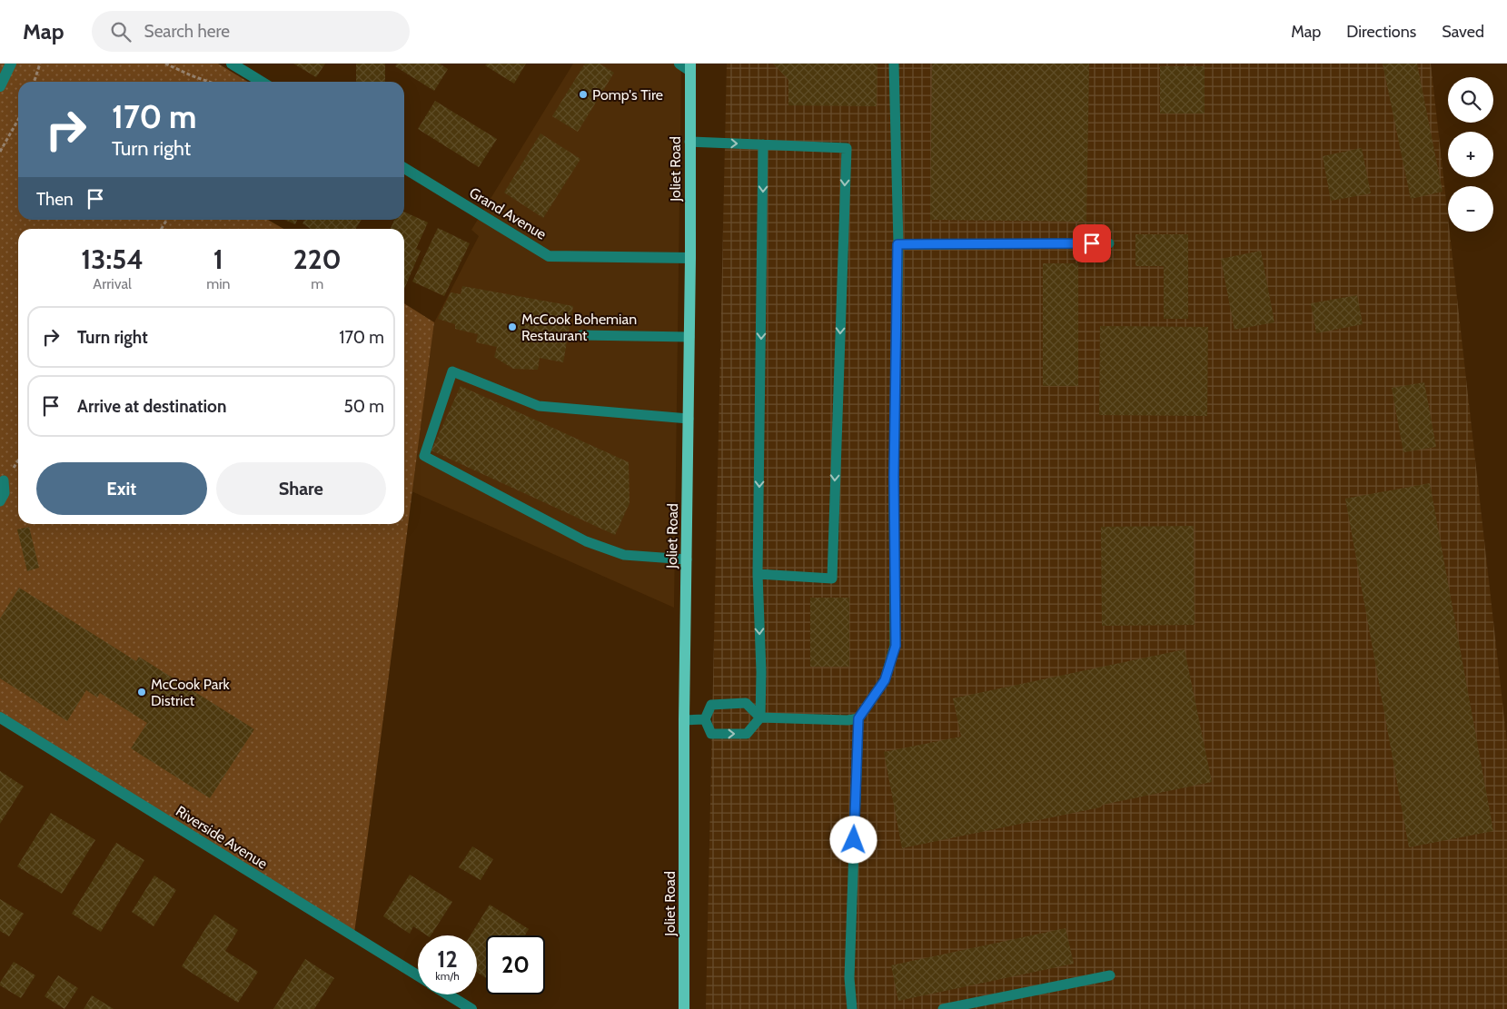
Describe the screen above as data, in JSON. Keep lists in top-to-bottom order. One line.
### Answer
{"streets":{"main road":["Joliet Road"],"street":["Grand Avenue","Riverside Avenue"]},"crossings":[["Joliet Road","Grand Avenue"]],"places":["Pomp's Tire","McCook Bohemian Restaurant","McCook Park District"],"page":{"header":"Map","search":"Search here","nav":["Map","Directions","Saved"],"map_buttons":["+","−"],"turn":["170 m","Turn right"],"then":"Then","eta":["13:54","Arrival","1","min","220","m"],"list":[{"name":"Turn right","value":"170 m"},{"name":"Arrive at destination","value":"50 m"}],"buttons":["Exit","Share"],"speed":"12 km/h","limit":"20"}}
